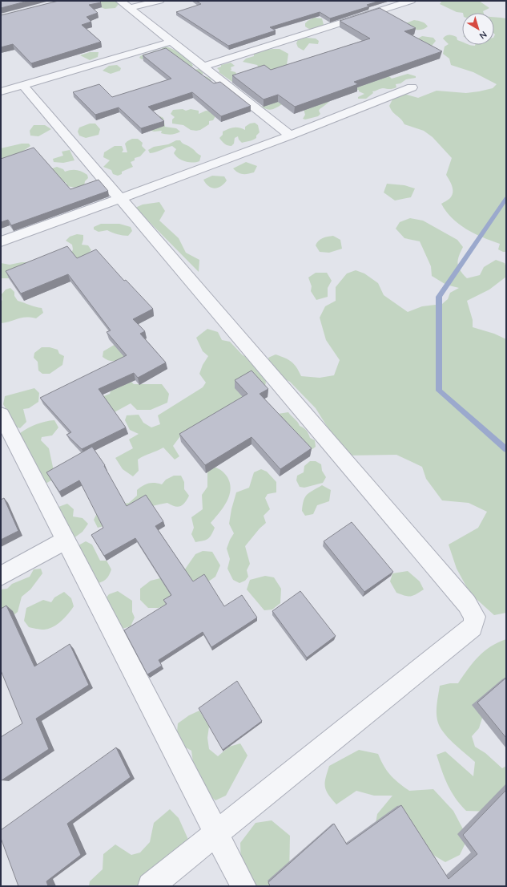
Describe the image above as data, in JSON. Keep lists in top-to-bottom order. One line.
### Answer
{"north":"bottom right"}
